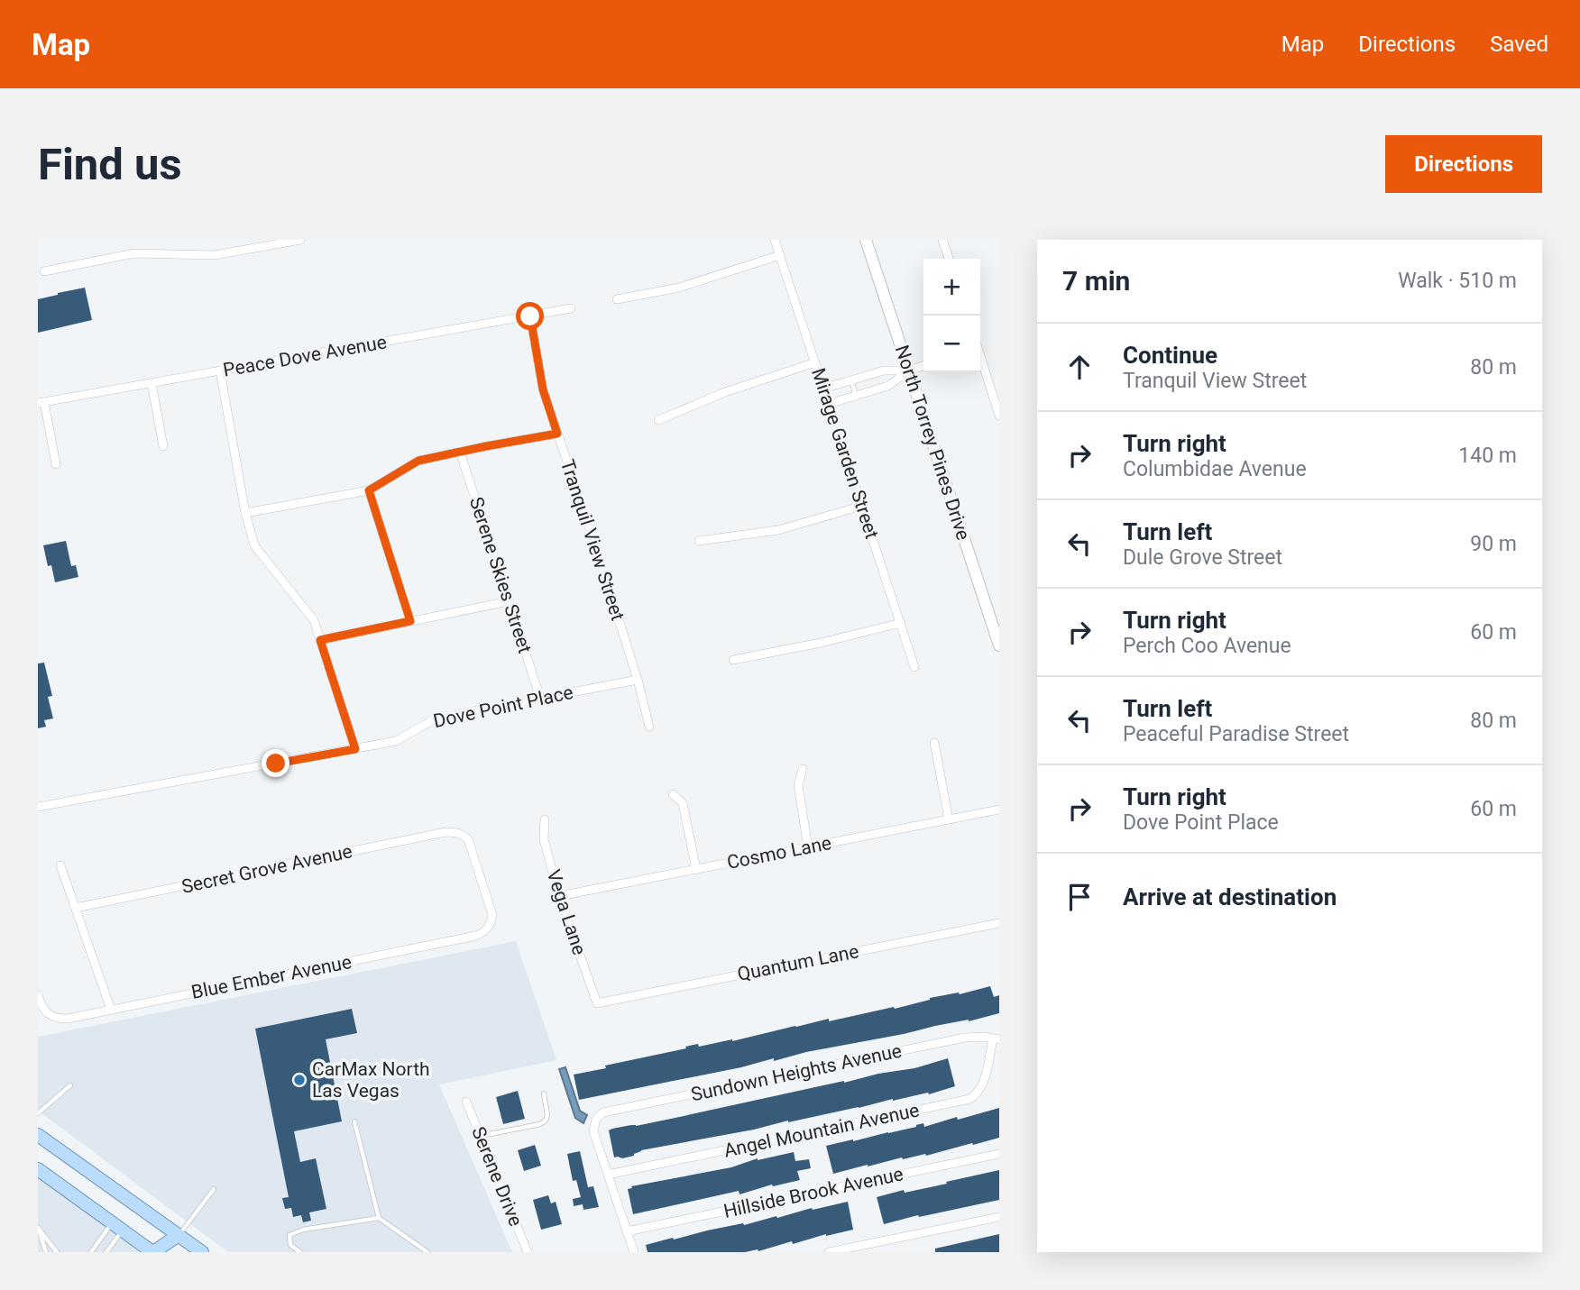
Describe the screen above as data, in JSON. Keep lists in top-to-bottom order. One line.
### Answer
{"streets":{"street":["Peace Dove Avenue","North Torrey Pines Drive","Mirage Garden Street","Tranquil View Street","Serene Skies Street","Dove Point Place","Cosmo Lane","Secret Grove Avenue","Vega Lane","Quantum Lane","Blue Ember Avenue","Sundown Heights Avenue","Angel Mountain Avenue","Serene Drive","Hillside Brook Avenue"]},"crossings":[["Peace Dove Avenue","Tranquil View Street"],["Tranquil View Street","Dove Point Place"],["Serene Skies Street","Dove Point Place"],["Cosmo Lane","Vega Lane"],["Secret Grove Avenue","Blue Ember Avenue"],["Vega Lane","Quantum Lane"],["Sundown Heights Avenue","Angel Mountain Avenue"]],"places":["CarMax North Las Vegas"],"page":{"header":"Map","nav":["Map","Directions","Saved"],"buttons":"Directions","title":"Find us","heading":["7 min","Walk · 510 m"],"map_buttons":["+","−"],"list":[["Continue","Tranquil View Street","80 m"],["Turn right","Columbidae Avenue","140 m"],["Turn left","Dule Grove Street","90 m"],["Turn right","Perch Coo Avenue","60 m"],["Turn left","Peaceful Paradise Street","80 m"],["Turn right","Dove Point Place","60 m"],"Arrive at destination"]}}
